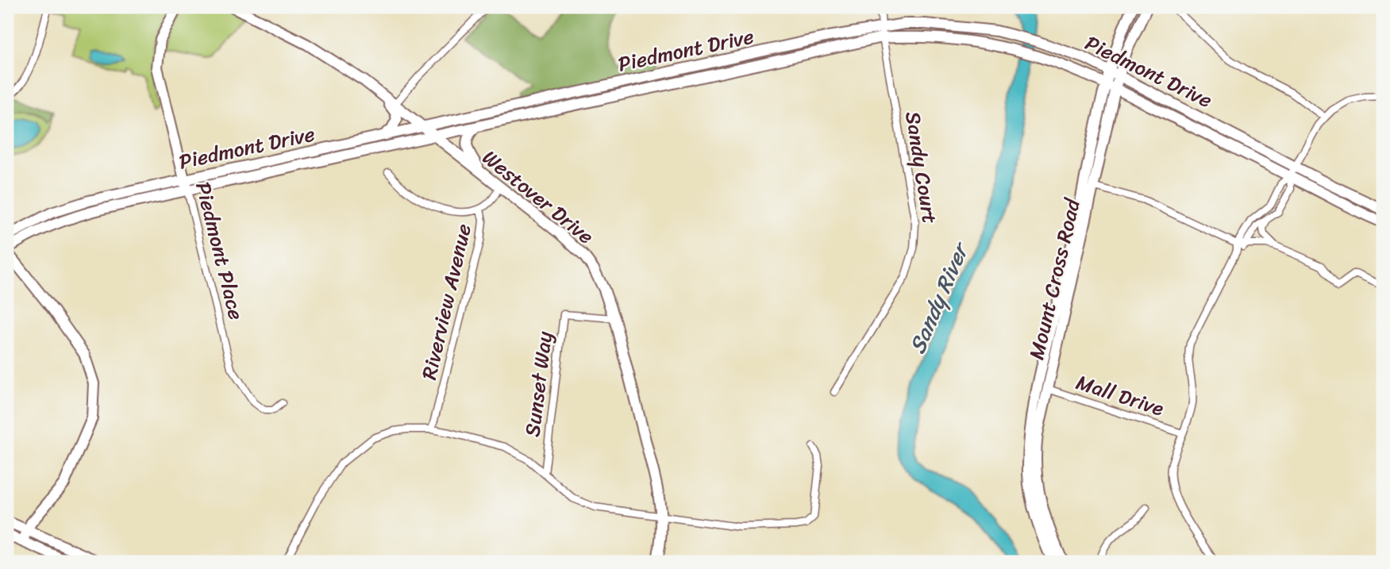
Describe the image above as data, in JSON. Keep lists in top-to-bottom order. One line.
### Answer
{"streets":{"main road":["Piedmont Drive","Westover Drive","Piedmont Place","Mount Cross Road"],"street":["Sandy Court","Riverview Avenue","Sunset Way","Mall Drive"]},"crossings":[["Piedmont Drive","Sandy Court"],["Piedmont Drive","Westover Drive"],["Piedmont Drive","Piedmont Place"],["Piedmont Drive","Mount Cross Road"],["Westover Drive","Riverview Avenue"],["Westover Drive","Sunset Way"],["Mount Cross Road","Mall Drive"]],"water":["Sandy River"]}
